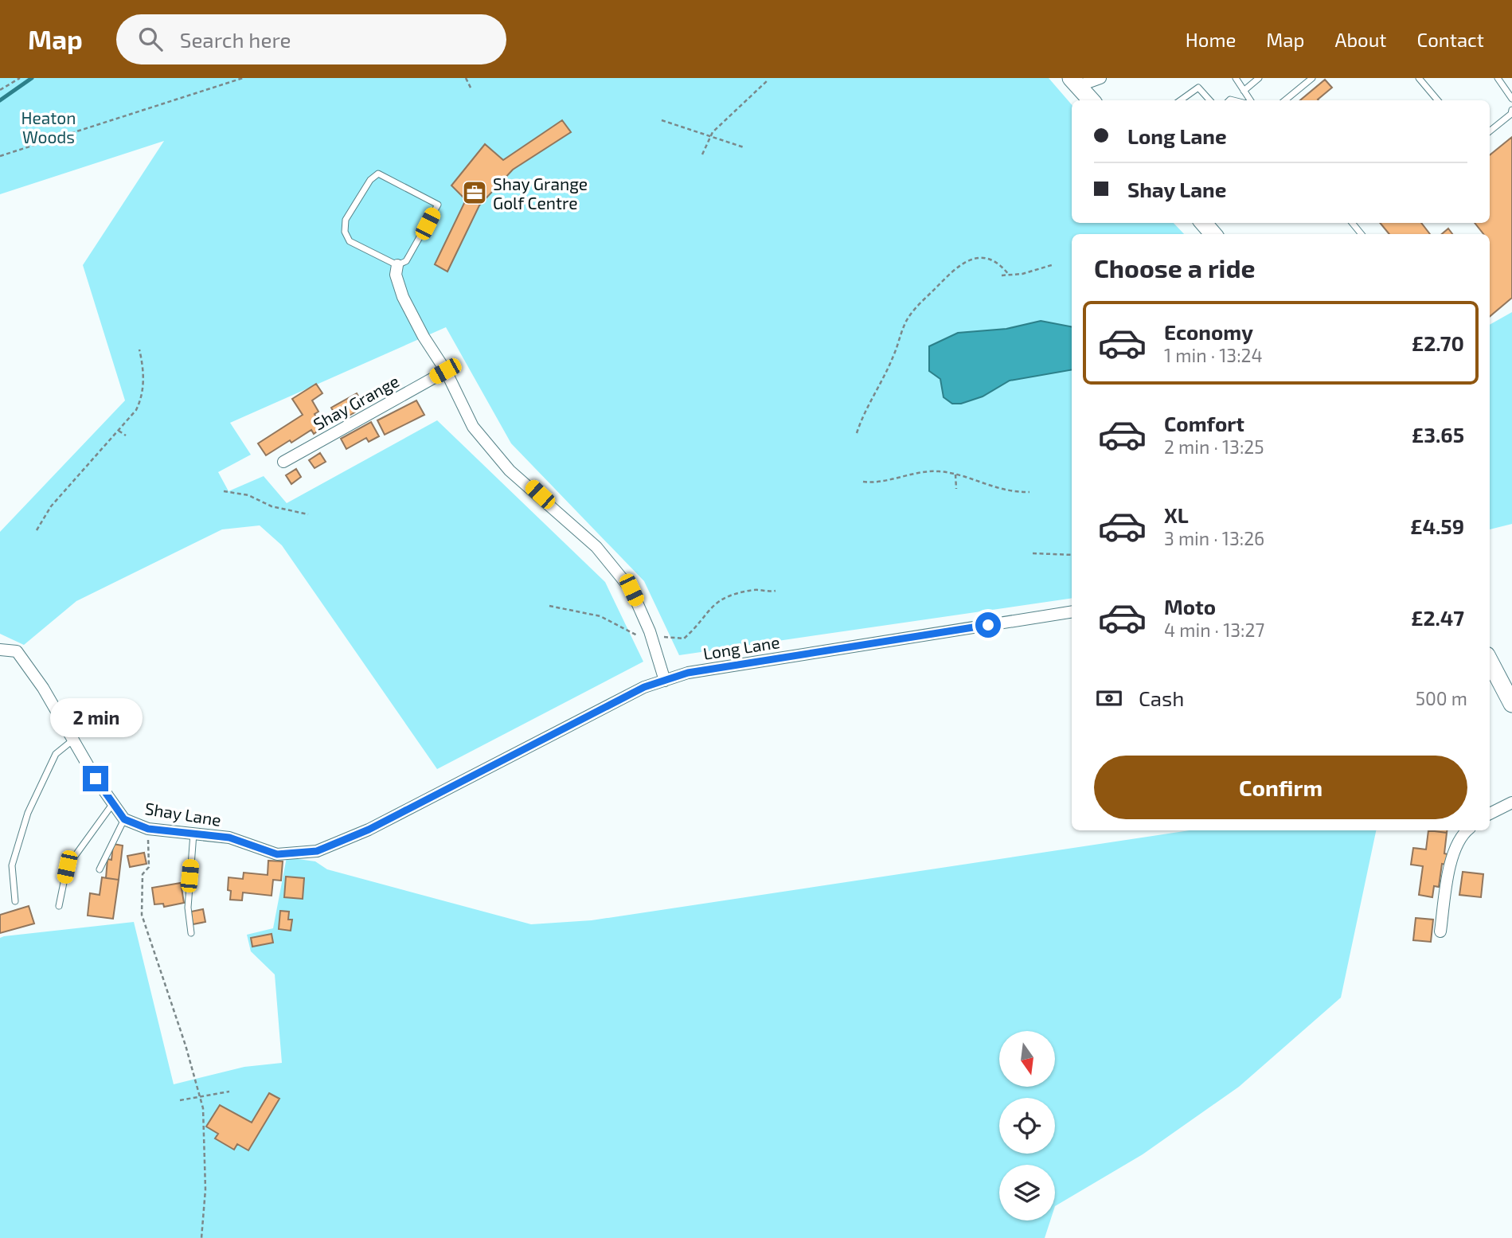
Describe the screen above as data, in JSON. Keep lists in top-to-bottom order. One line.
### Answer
{"streets":{"street":["Shay Grange","Long Lane","Shay Lane"]},"crossings":[["Long Lane","Shay Lane"]],"parks":["Heaton Woods"],"places":{"office":["Shay Grange Golf Centre"]},"north":"bottom","page":{"header":"Map","search":"Search here","nav":["Home","Map","About","Contact"],"banner":["Long Lane","Shay Lane"],"heading":"Choose a ride","list":[{"name":"Economy","note":"1 min · 13:24","value":"£2.70"},{"name":"Comfort","note":"2 min · 13:25","value":"£3.65"},{"name":"XL","note":"3 min · 13:26","value":"£4.59"},{"name":"Moto","note":"4 min · 13:27","value":"£2.47"}],"pay":["Cash","500 m"],"bubble":"2 min","buttons":"Confirm"}}
